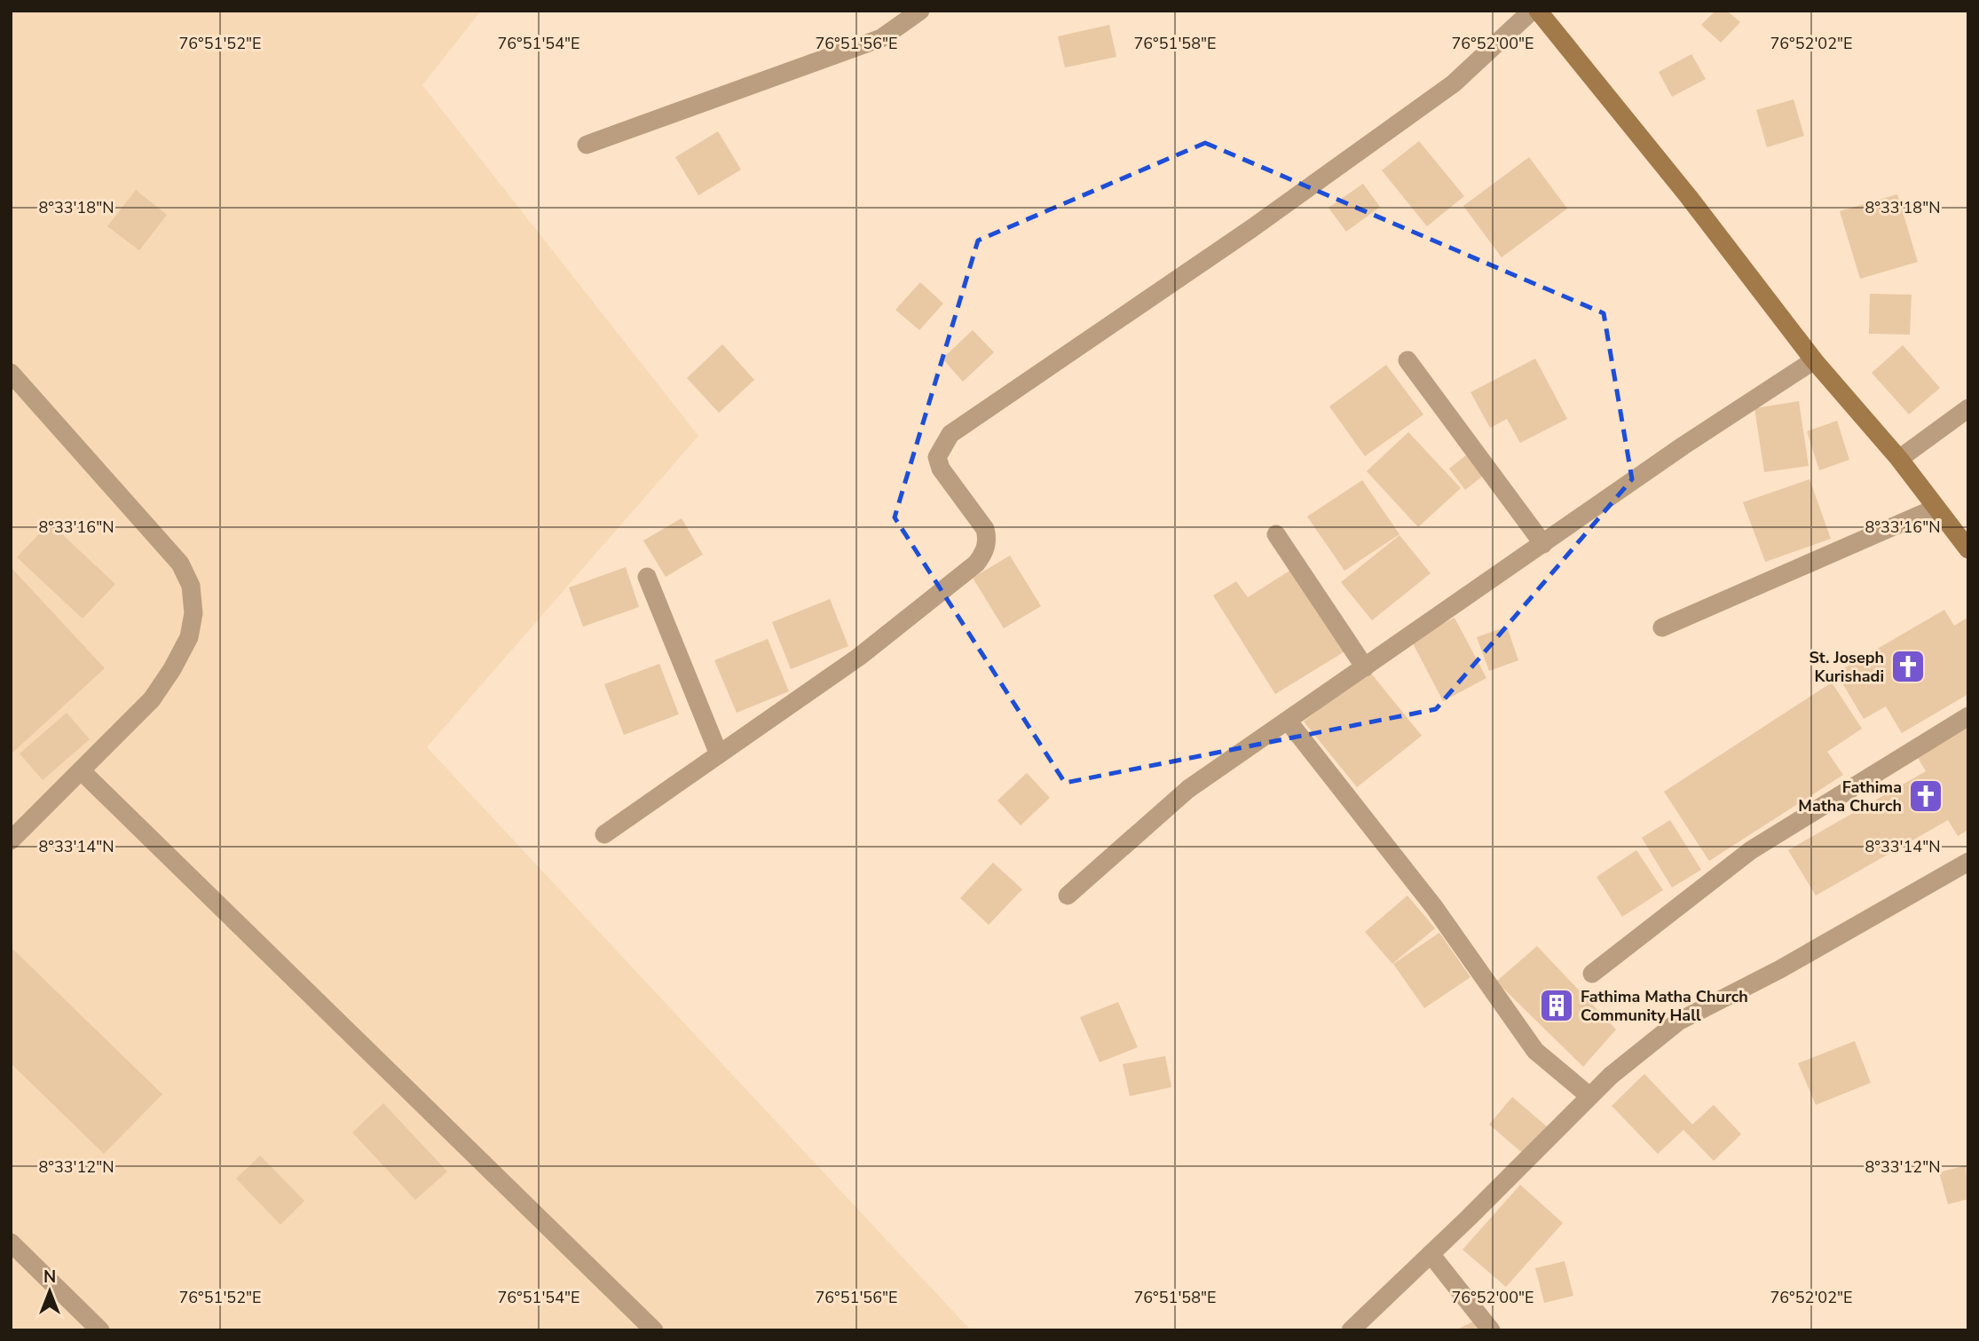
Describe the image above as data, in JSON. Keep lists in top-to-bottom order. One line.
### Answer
{"places":{"church":["St. Joseph Kurishadi","Fathima Matha Church"],"building":["Fathima Matha Church Community Hall"]},"north":"top","coordinates":["76°51'52\"E","76°51'54\"E","76°51'56\"E","76°51'58\"E","76°52'00\"E","76°52'02\"E","8°33'18\"N","8°33'16\"N","8°33'14\"N","8°33'12\"N"]}
